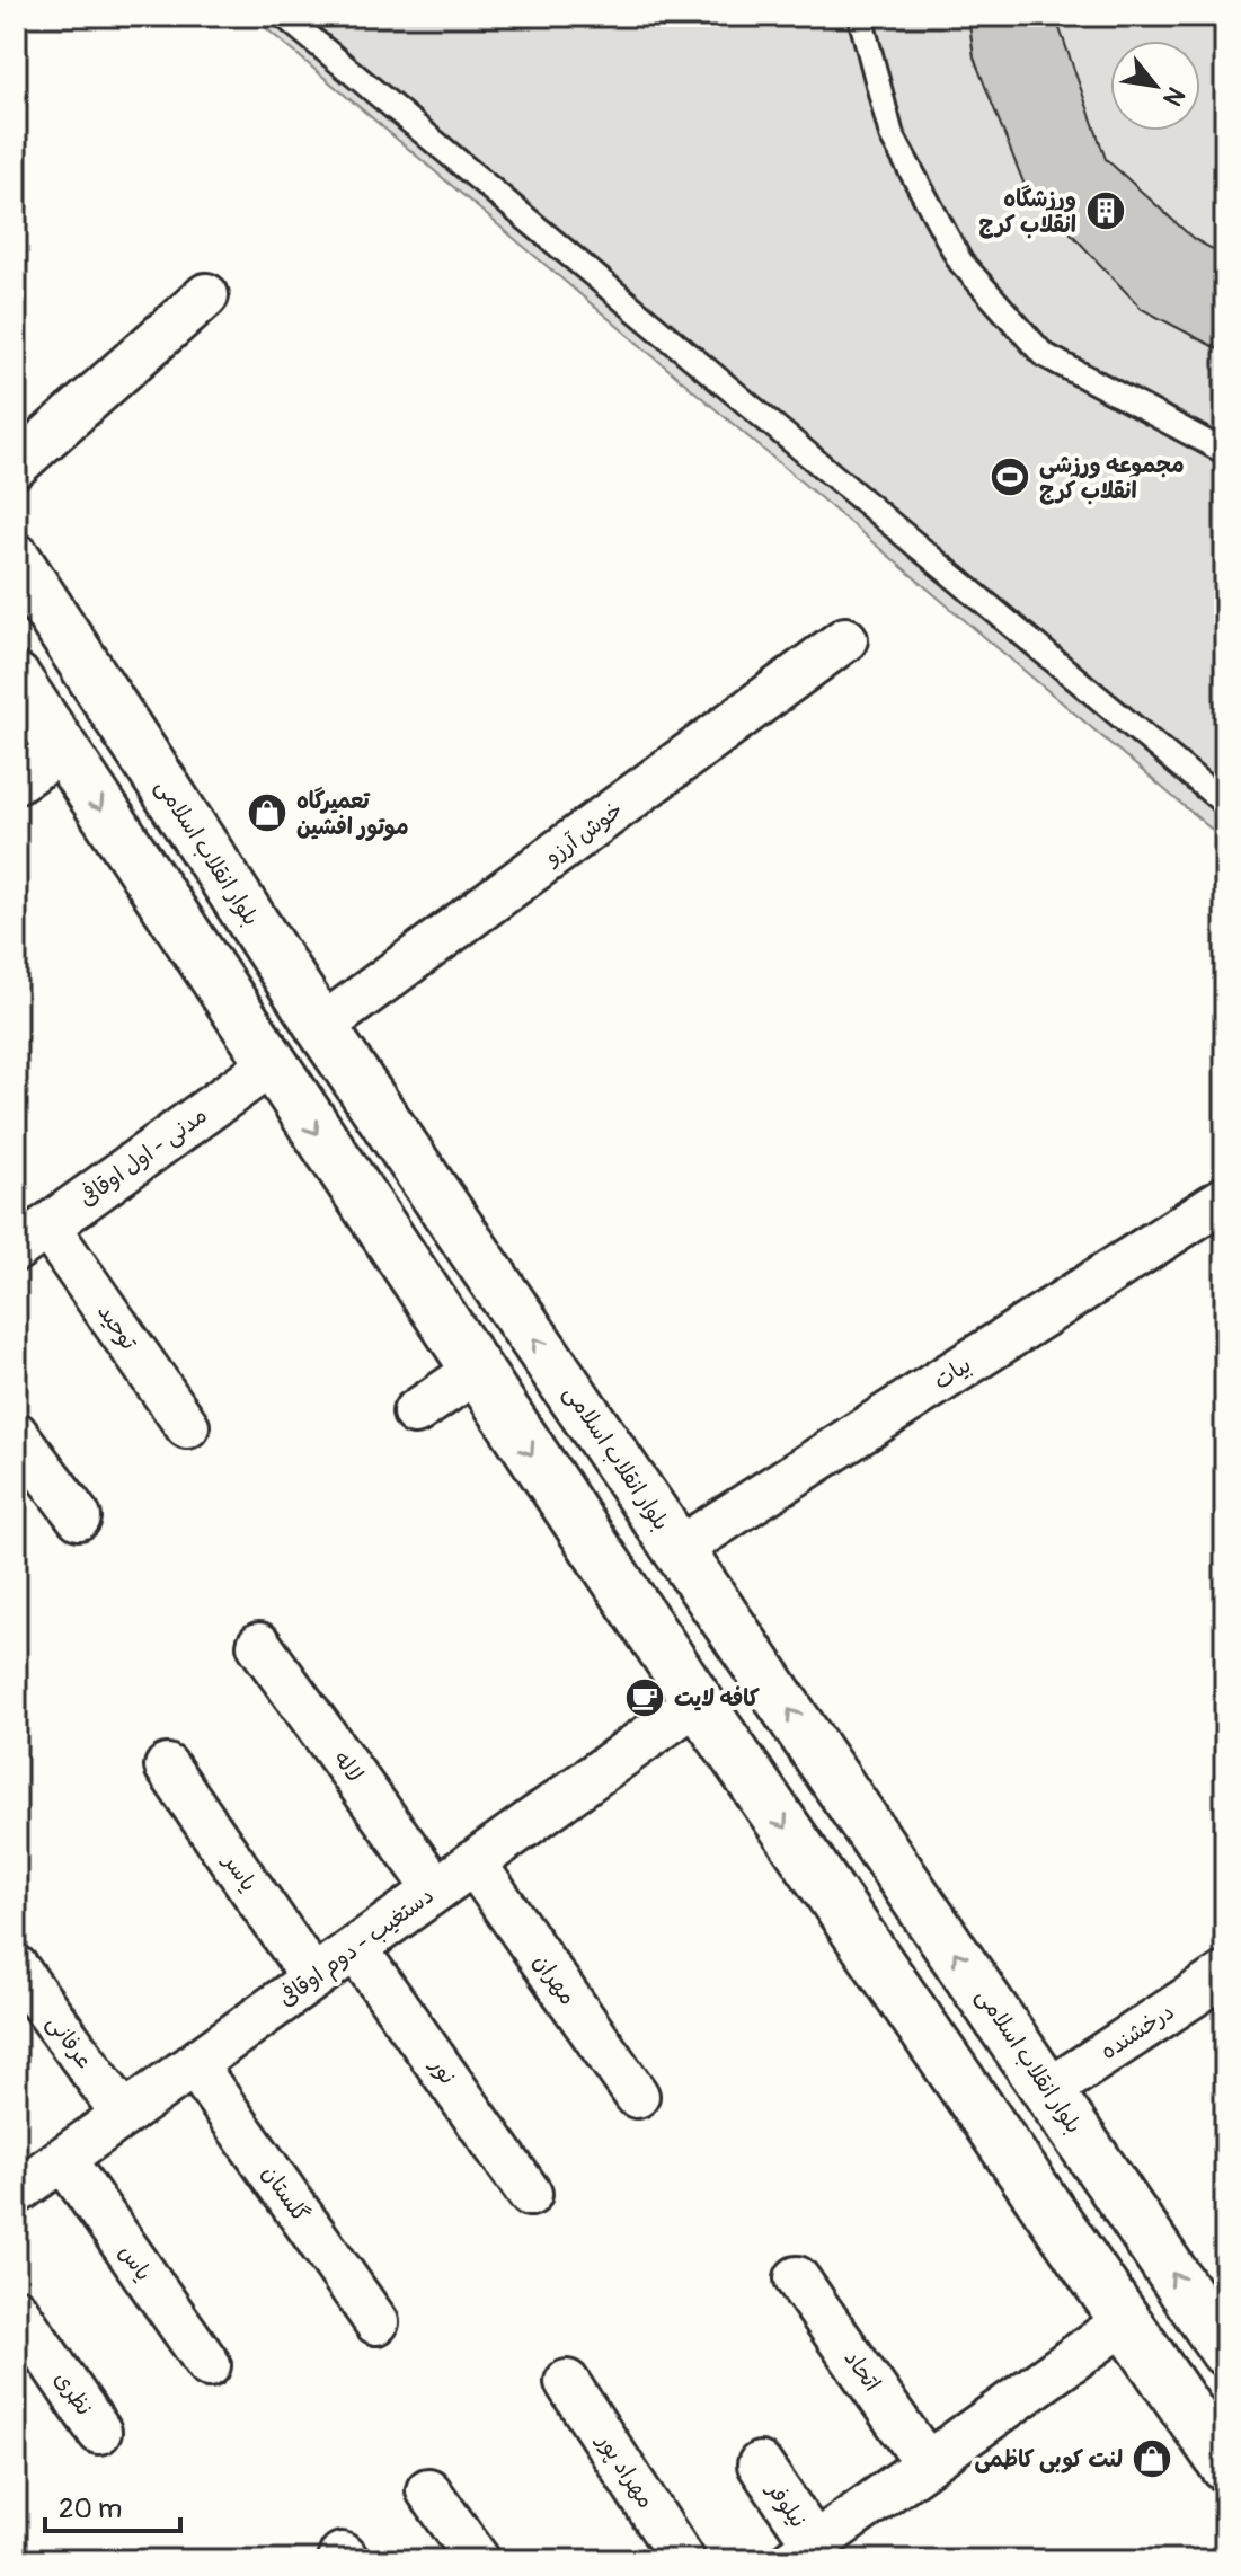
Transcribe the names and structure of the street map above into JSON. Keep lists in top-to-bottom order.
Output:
{
  "streets": {
    "main road": ["بلوار انقلاب اسلامی"],
    "street": [
      "خوش آرزو",
      "مدنی - اول اوقافی",
      "توحید",
      "بیات",
      "لاله",
      "یاسر",
      "دستغیب - دوم اوقافی",
      "مهران",
      "درخشنده",
      "عرفانی",
      "نور",
      "گلستان",
      "یاس",
      "اتحاد",
      "نظری",
      "مهراد پور",
      "نیلوفر"
    ]
  },
  "crossings": [
    ["خوش آرزو", "بلوار انقلاب اسلامی"],
    ["بلوار انقلاب اسلامی", "بیات"],
    ["بلوار انقلاب اسلامی", "درخشنده"],
    ["مدنی - اول اوقافی", "توحید"],
    ["لاله", "دستغیب - دوم اوقافی"],
    ["یاسر", "دستغیب - دوم اوقافی"],
    ["دستغیب - دوم اوقافی", "مهران"],
    ["دستغیب - دوم اوقافی", "عرفانی"],
    ["دستغیب - دوم اوقافی", "نور"],
    ["دستغیب - دوم اوقافی", "گلستان"],
    ["دستغیب - دوم اوقافی", "یاس"]
  ],
  "places": {
    "building": ["ورزشگاه انقلاب کرج"],
    "sports": ["مجموعه ورزشی انقلاب کرج"],
    "shop": ["تعمیرگاه موتور افشین", "لنت کوبی کاظمی"],
    "cafe": ["کافه لایت"]
  },
  "scale_bar": "20 m",
  "north": "bottom right"
}
